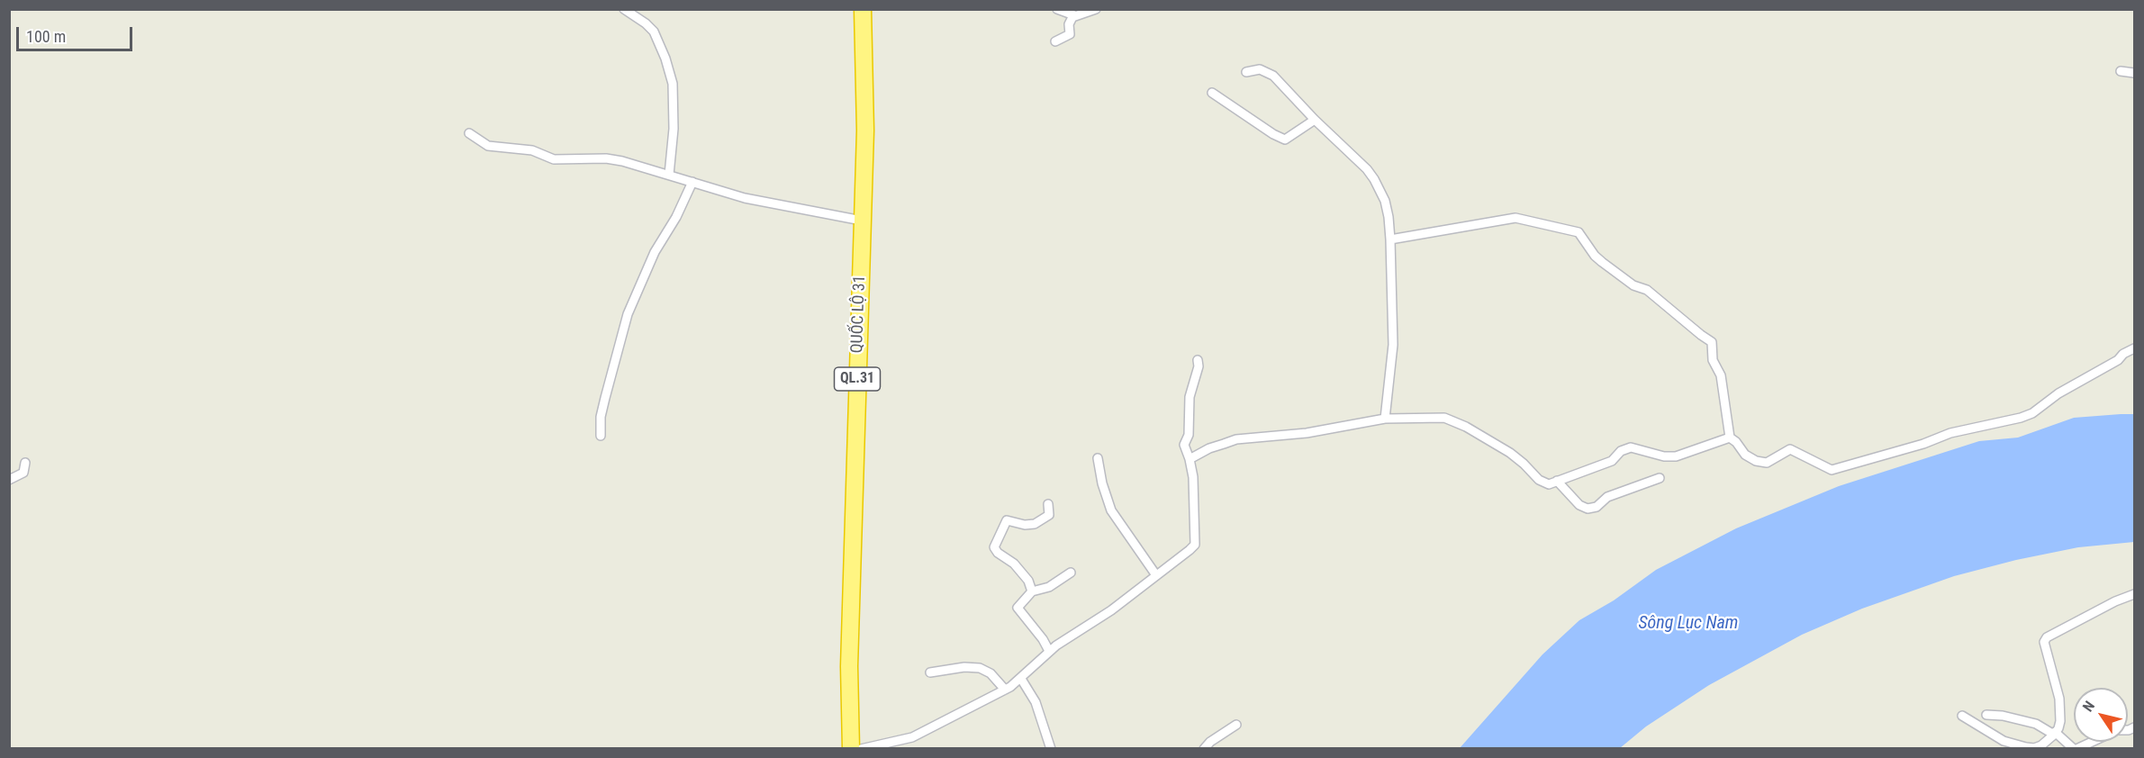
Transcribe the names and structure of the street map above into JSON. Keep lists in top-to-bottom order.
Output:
{
  "streets": {
    "highway": ["QUỐC LỘ 31", "QL.31"]
  },
  "water": ["Sông Lục Nam"],
  "scale_bar": "100 m",
  "north": "top left"
}
